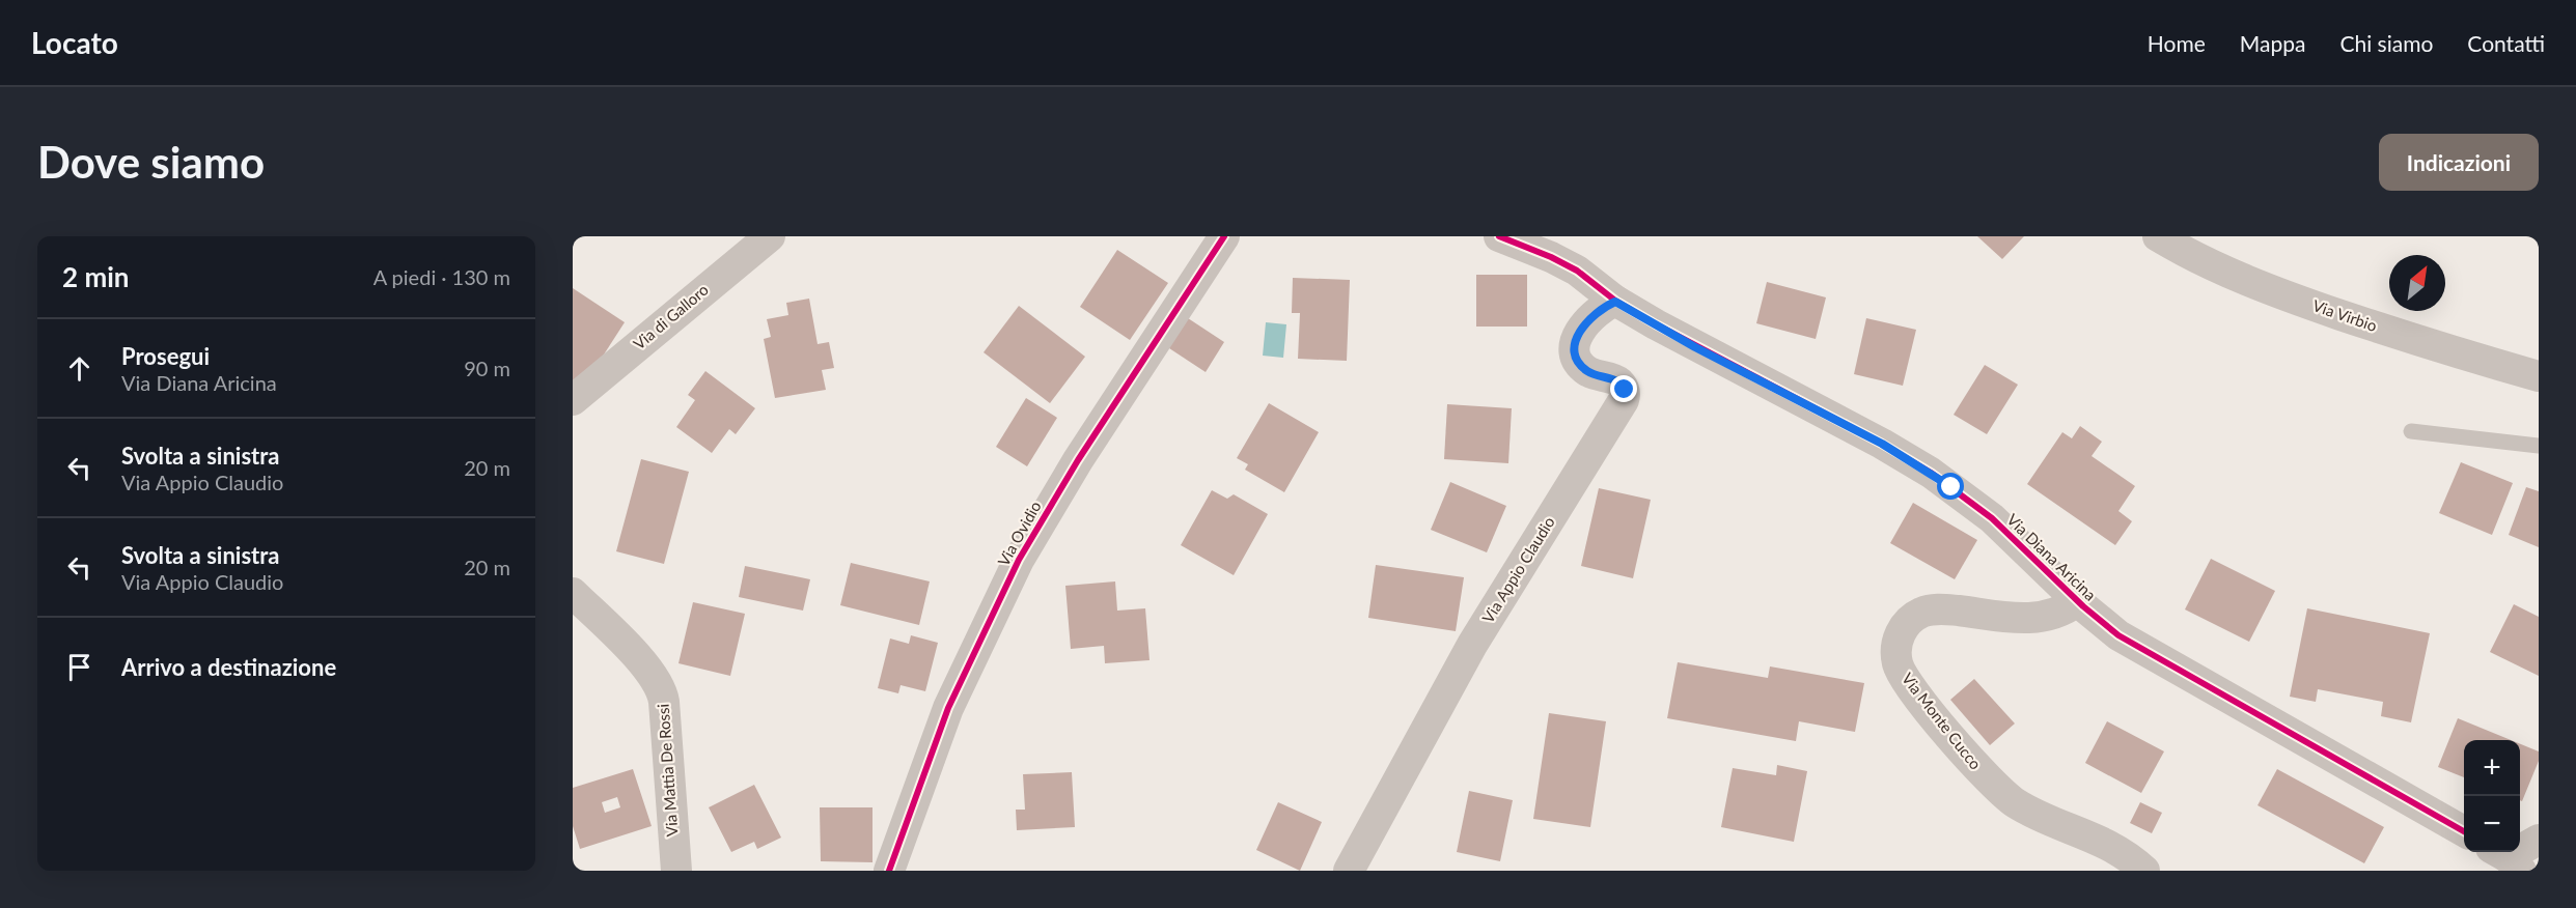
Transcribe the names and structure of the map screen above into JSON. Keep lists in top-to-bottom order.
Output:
{
  "streets": {
    "street": [
      "Via Virbio",
      "Via di Galloro",
      "Via Ovidio",
      "Via Diana Aricina",
      "Via Appio Claudio",
      "Via Monte Cucco",
      "Via Mattia De Rossi"
    ]
  },
  "crossings": [
    ["Via Diana Aricina", "Via Appio Claudio"],
    ["Via Diana Aricina", "Via Monte Cucco"]
  ],
  "north": "top right",
  "page": {
    "header": "Locato",
    "nav": [
      "Home",
      "Mappa",
      "Chi siamo",
      "Contatti"
    ],
    "buttons": "Indicazioni",
    "title": "Dove siamo",
    "heading": ["2 min", "A piedi · 130 m"],
    "list": [
      ["Prosegui", "Via Diana Aricina", "90 m"],
      ["Svolta a sinistra", "Via Appio Claudio", "20 m"],
      ["Svolta a sinistra", "Via Appio Claudio", "20 m"],
      "Arrivo a destinazione"
    ],
    "map_buttons": ["+", "−"]
  }
}
